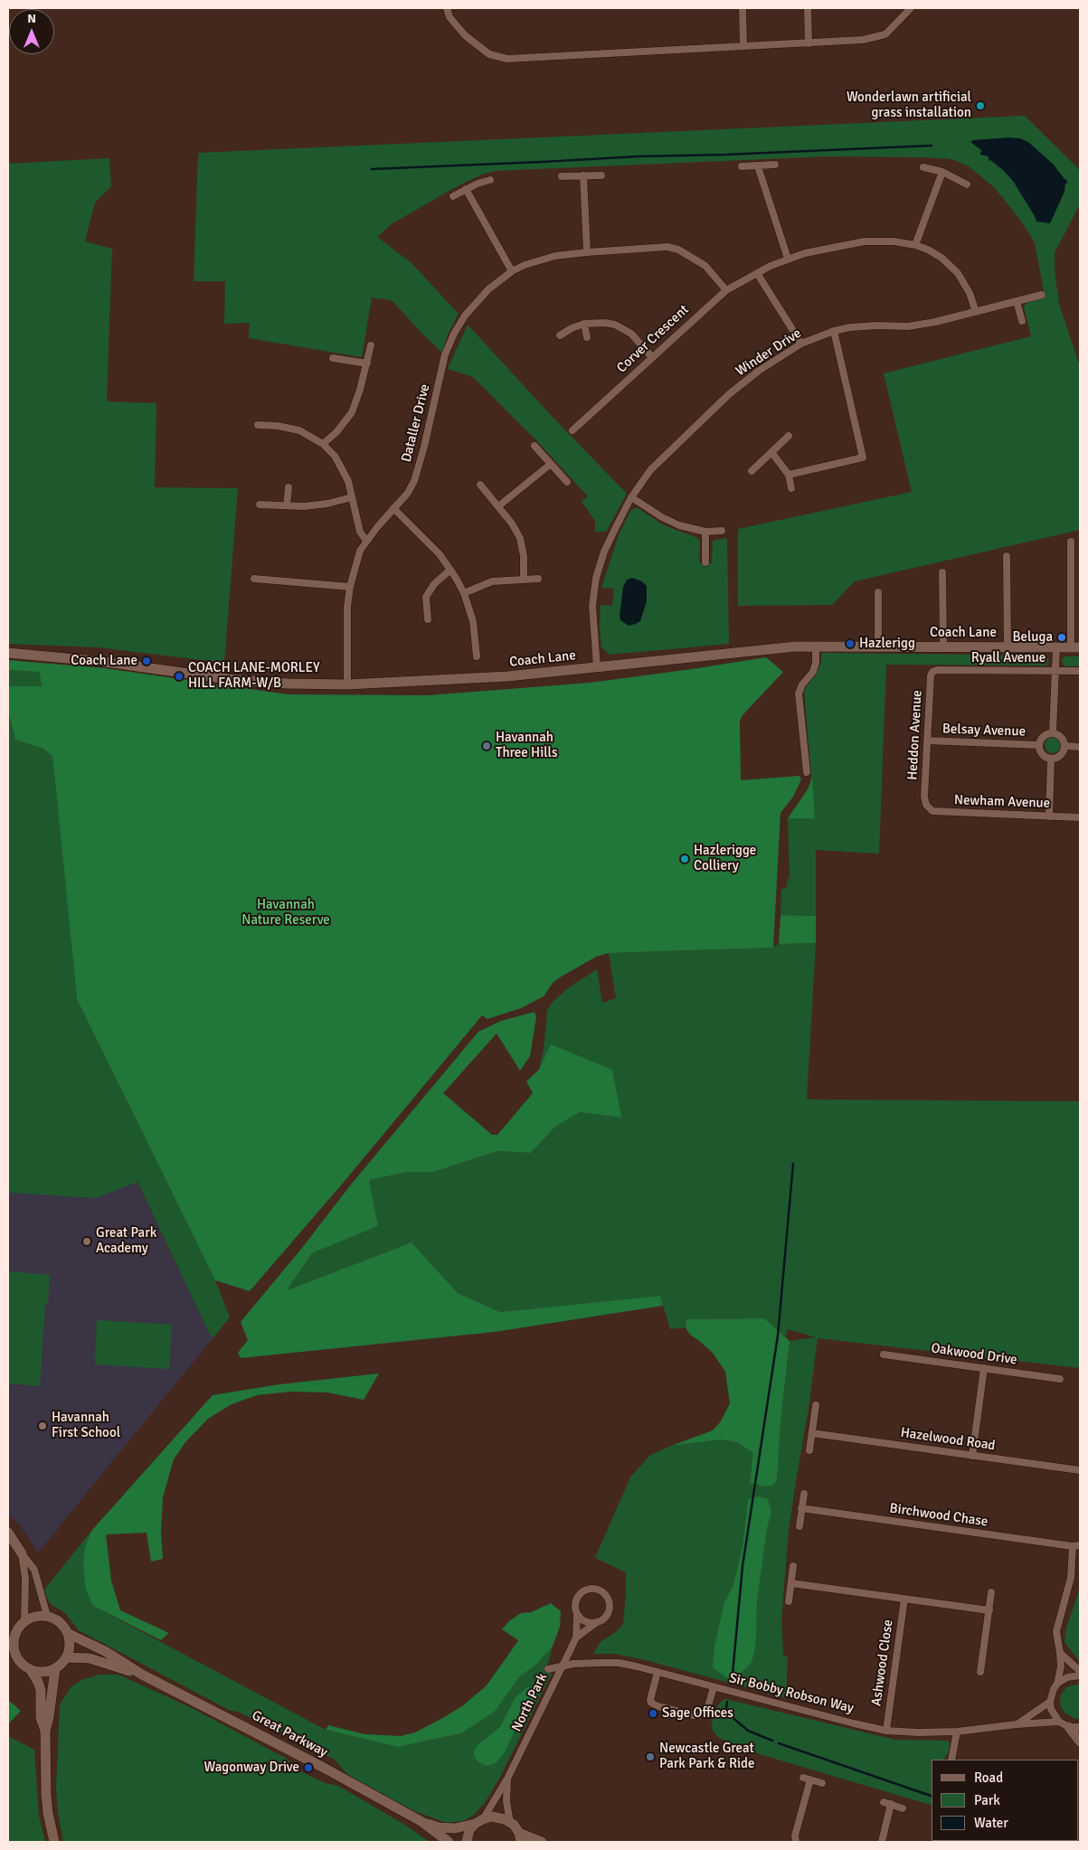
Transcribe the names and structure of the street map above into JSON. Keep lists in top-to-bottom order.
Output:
{
  "streets": {
    "street": [
      "Corver Crescent",
      "Winder Drive",
      "Dataller Drive",
      "Coach Lane",
      "Ryall Avenue",
      "Belsay Avenue",
      "Heddon Avenue",
      "Newham Avenue",
      "Oakwood Drive",
      "Hazelwood Road",
      "Birchwood Chase",
      "Ashwood Close",
      "Sir Bobby Robson Way",
      "North Park",
      "Great Parkway"
    ]
  },
  "crossings": [
    ["Corver Crescent", "Winder Drive"],
    ["Corver Crescent", "Dataller Drive"],
    ["Winder Drive", "Coach Lane"],
    ["Dataller Drive", "Coach Lane"],
    ["Ryall Avenue", "Heddon Avenue"],
    ["Belsay Avenue", "Heddon Avenue"],
    ["Heddon Avenue", "Newham Avenue"],
    ["Ashwood Close", "Sir Bobby Robson Way"],
    ["Sir Bobby Robson Way", "North Park"],
    ["North Park", "Great Parkway"]
  ],
  "parks": ["Havannah Nature Reserve"],
  "places": [
    "Wonderlawn artificial grass installation",
    "Beluga",
    "Hazlerigg",
    "Coach Lane",
    "COACH LANE-MORLEY HILL FARM-W/B",
    "Havannah Three Hills",
    "Hazlerigge Colliery",
    "Great Park Academy",
    "Havannah First School",
    "Sage Offices",
    "Newcastle Great Park Park & Ride",
    "Wagonway Drive"
  ],
  "legend": ["Road", "Park", "Water"],
  "north": "top"
}
